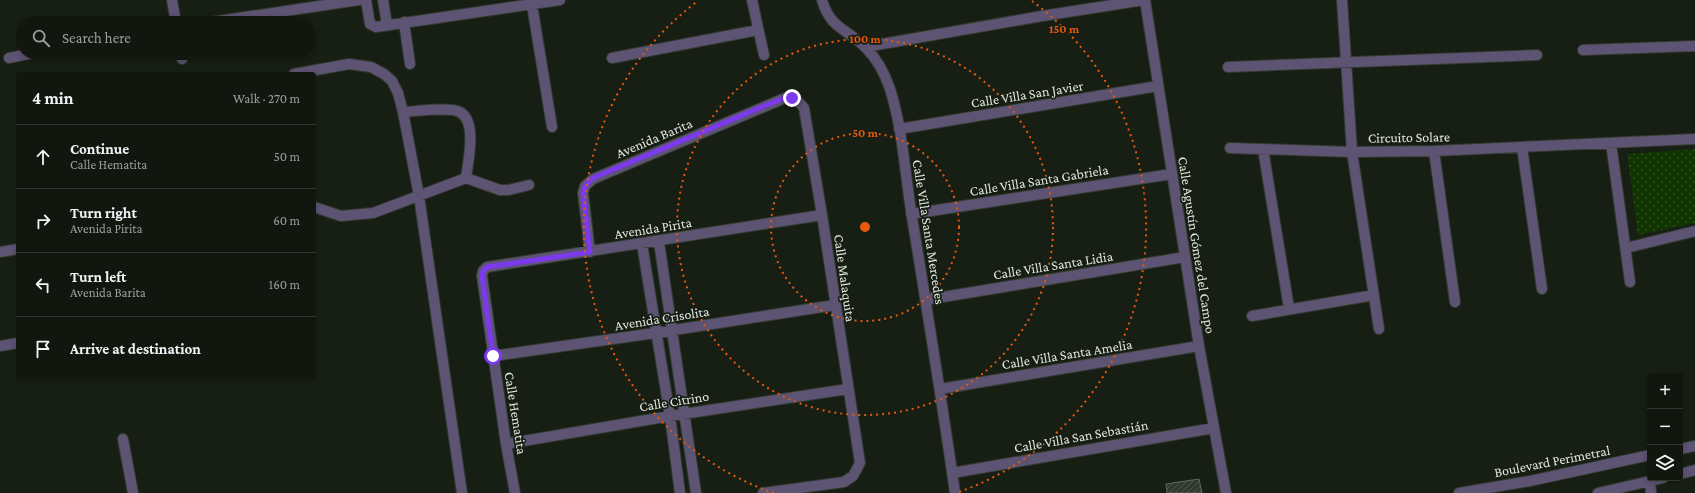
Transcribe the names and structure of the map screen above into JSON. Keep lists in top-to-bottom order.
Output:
{
  "streets": {
    "street": [
      "Calle Villa San Javier",
      "Circuito Solare",
      "Avenida Barita",
      "Calle Villa Santa Gabriela",
      "Avenida Pirita",
      "Calle Villa Santa Mercedes",
      "Calle Agustín Gómez del Campo",
      "Calle Villa Santa Lidia",
      "Calle Malaquita",
      "Avenida Crisolita",
      "Calle Villa Santa Amelia",
      "Calle Citrino",
      "Calle Hematita",
      "Calle Villa San Sebastián",
      "Boulevard Perimetral"
    ]
  },
  "crossings": [
    ["Calle Villa San Javier", "Calle Villa Santa Mercedes"],
    ["Calle Villa San Javier", "Calle Agustín Gómez del Campo"],
    ["Avenida Barita", "Avenida Pirita"],
    ["Avenida Barita", "Calle Malaquita"],
    ["Calle Villa Santa Gabriela", "Calle Villa Santa Mercedes"],
    ["Calle Villa Santa Gabriela", "Calle Agustín Gómez del Campo"],
    ["Avenida Pirita", "Calle Malaquita"],
    ["Avenida Pirita", "Calle Hematita"],
    ["Calle Villa Santa Mercedes", "Calle Villa Santa Lidia"],
    ["Calle Villa Santa Mercedes", "Calle Villa Santa Amelia"],
    ["Calle Villa Santa Mercedes", "Calle Villa San Sebastián"],
    ["Calle Agustín Gómez del Campo", "Calle Villa Santa Lidia"],
    ["Calle Agustín Gómez del Campo", "Calle Villa Santa Amelia"],
    ["Calle Agustín Gómez del Campo", "Calle Villa San Sebastián"],
    ["Calle Malaquita", "Avenida Crisolita"],
    ["Calle Malaquita", "Calle Citrino"],
    ["Avenida Crisolita", "Calle Hematita"],
    ["Calle Citrino", "Calle Hematita"]
  ],
  "page": {
    "search": "Search here",
    "heading": ["4 min", "Walk · 270 m"],
    "list": [
      ["Continue", "Calle Hematita", "50 m"],
      ["Turn right", "Avenida Pirita", "60 m"],
      ["Turn left", "Avenida Barita", "160 m"],
      "Arrive at destination"
    ],
    "map_buttons": ["+", "−"]
  },
  "rings": ["150 m", "100 m", "50 m"]
}
